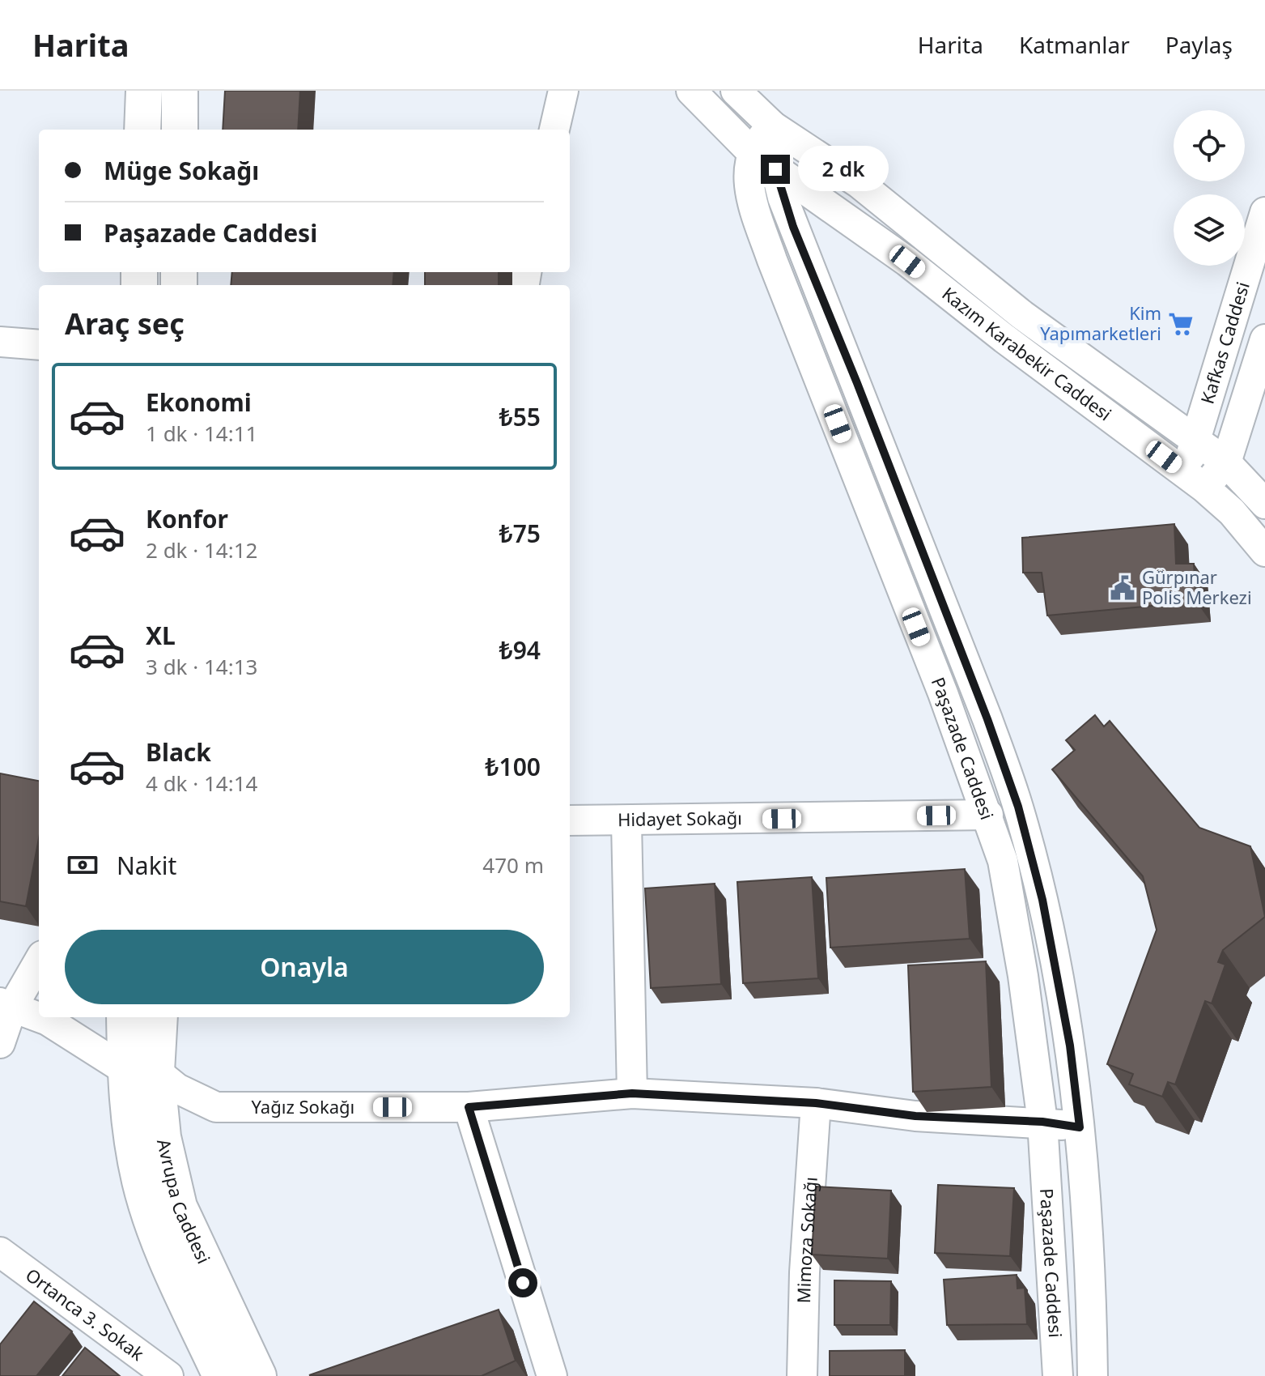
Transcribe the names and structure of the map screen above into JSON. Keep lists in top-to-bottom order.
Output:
{
  "streets": {
    "main road": ["Avrupa Caddesi"],
    "street": [
      "Kafkas Caddesi",
      "Kazım Karabekir Caddesi",
      "Paşazade Caddesi",
      "Hidayet Sokağı",
      "Yağız Sokağı",
      "Mimoza Sokağı",
      "Ortanca 3. Sokak"
    ]
  },
  "crossings": [
    ["Kafkas Caddesi", "Kazım Karabekir Caddesi"],
    ["Kazım Karabekir Caddesi", "Paşazade Caddesi"],
    ["Paşazade Caddesi", "Hidayet Sokağı"],
    ["Paşazade Caddesi", "Yağız Sokağı"],
    ["Yağız Sokağı", "Avrupa Caddesi"],
    ["Yağız Sokağı", "Mimoza Sokağı"]
  ],
  "places": {
    "supermarket": ["Kim Yapımarketleri"],
    "public building": ["Gürpınar Polis Merkezi"]
  },
  "page": {
    "header": "Harita",
    "nav": ["Harita", "Katmanlar", "Paylaş"],
    "banner": ["Müge Sokağı", "Paşazade Caddesi"],
    "bubble": "2 dk",
    "heading": "Araç seç",
    "list": [
      {
        "name": "Ekonomi",
        "note": "1 dk · 14:11",
        "value": "₺55"
      },
      {
        "name": "Konfor",
        "note": "2 dk · 14:12",
        "value": "₺75"
      },
      {
        "name": "XL",
        "note": "3 dk · 14:13",
        "value": "₺94"
      },
      {
        "name": "Black",
        "note": "4 dk · 14:14",
        "value": "₺100"
      }
    ],
    "pay": ["Nakit", "470 m"],
    "buttons": "Onayla"
  }
}
